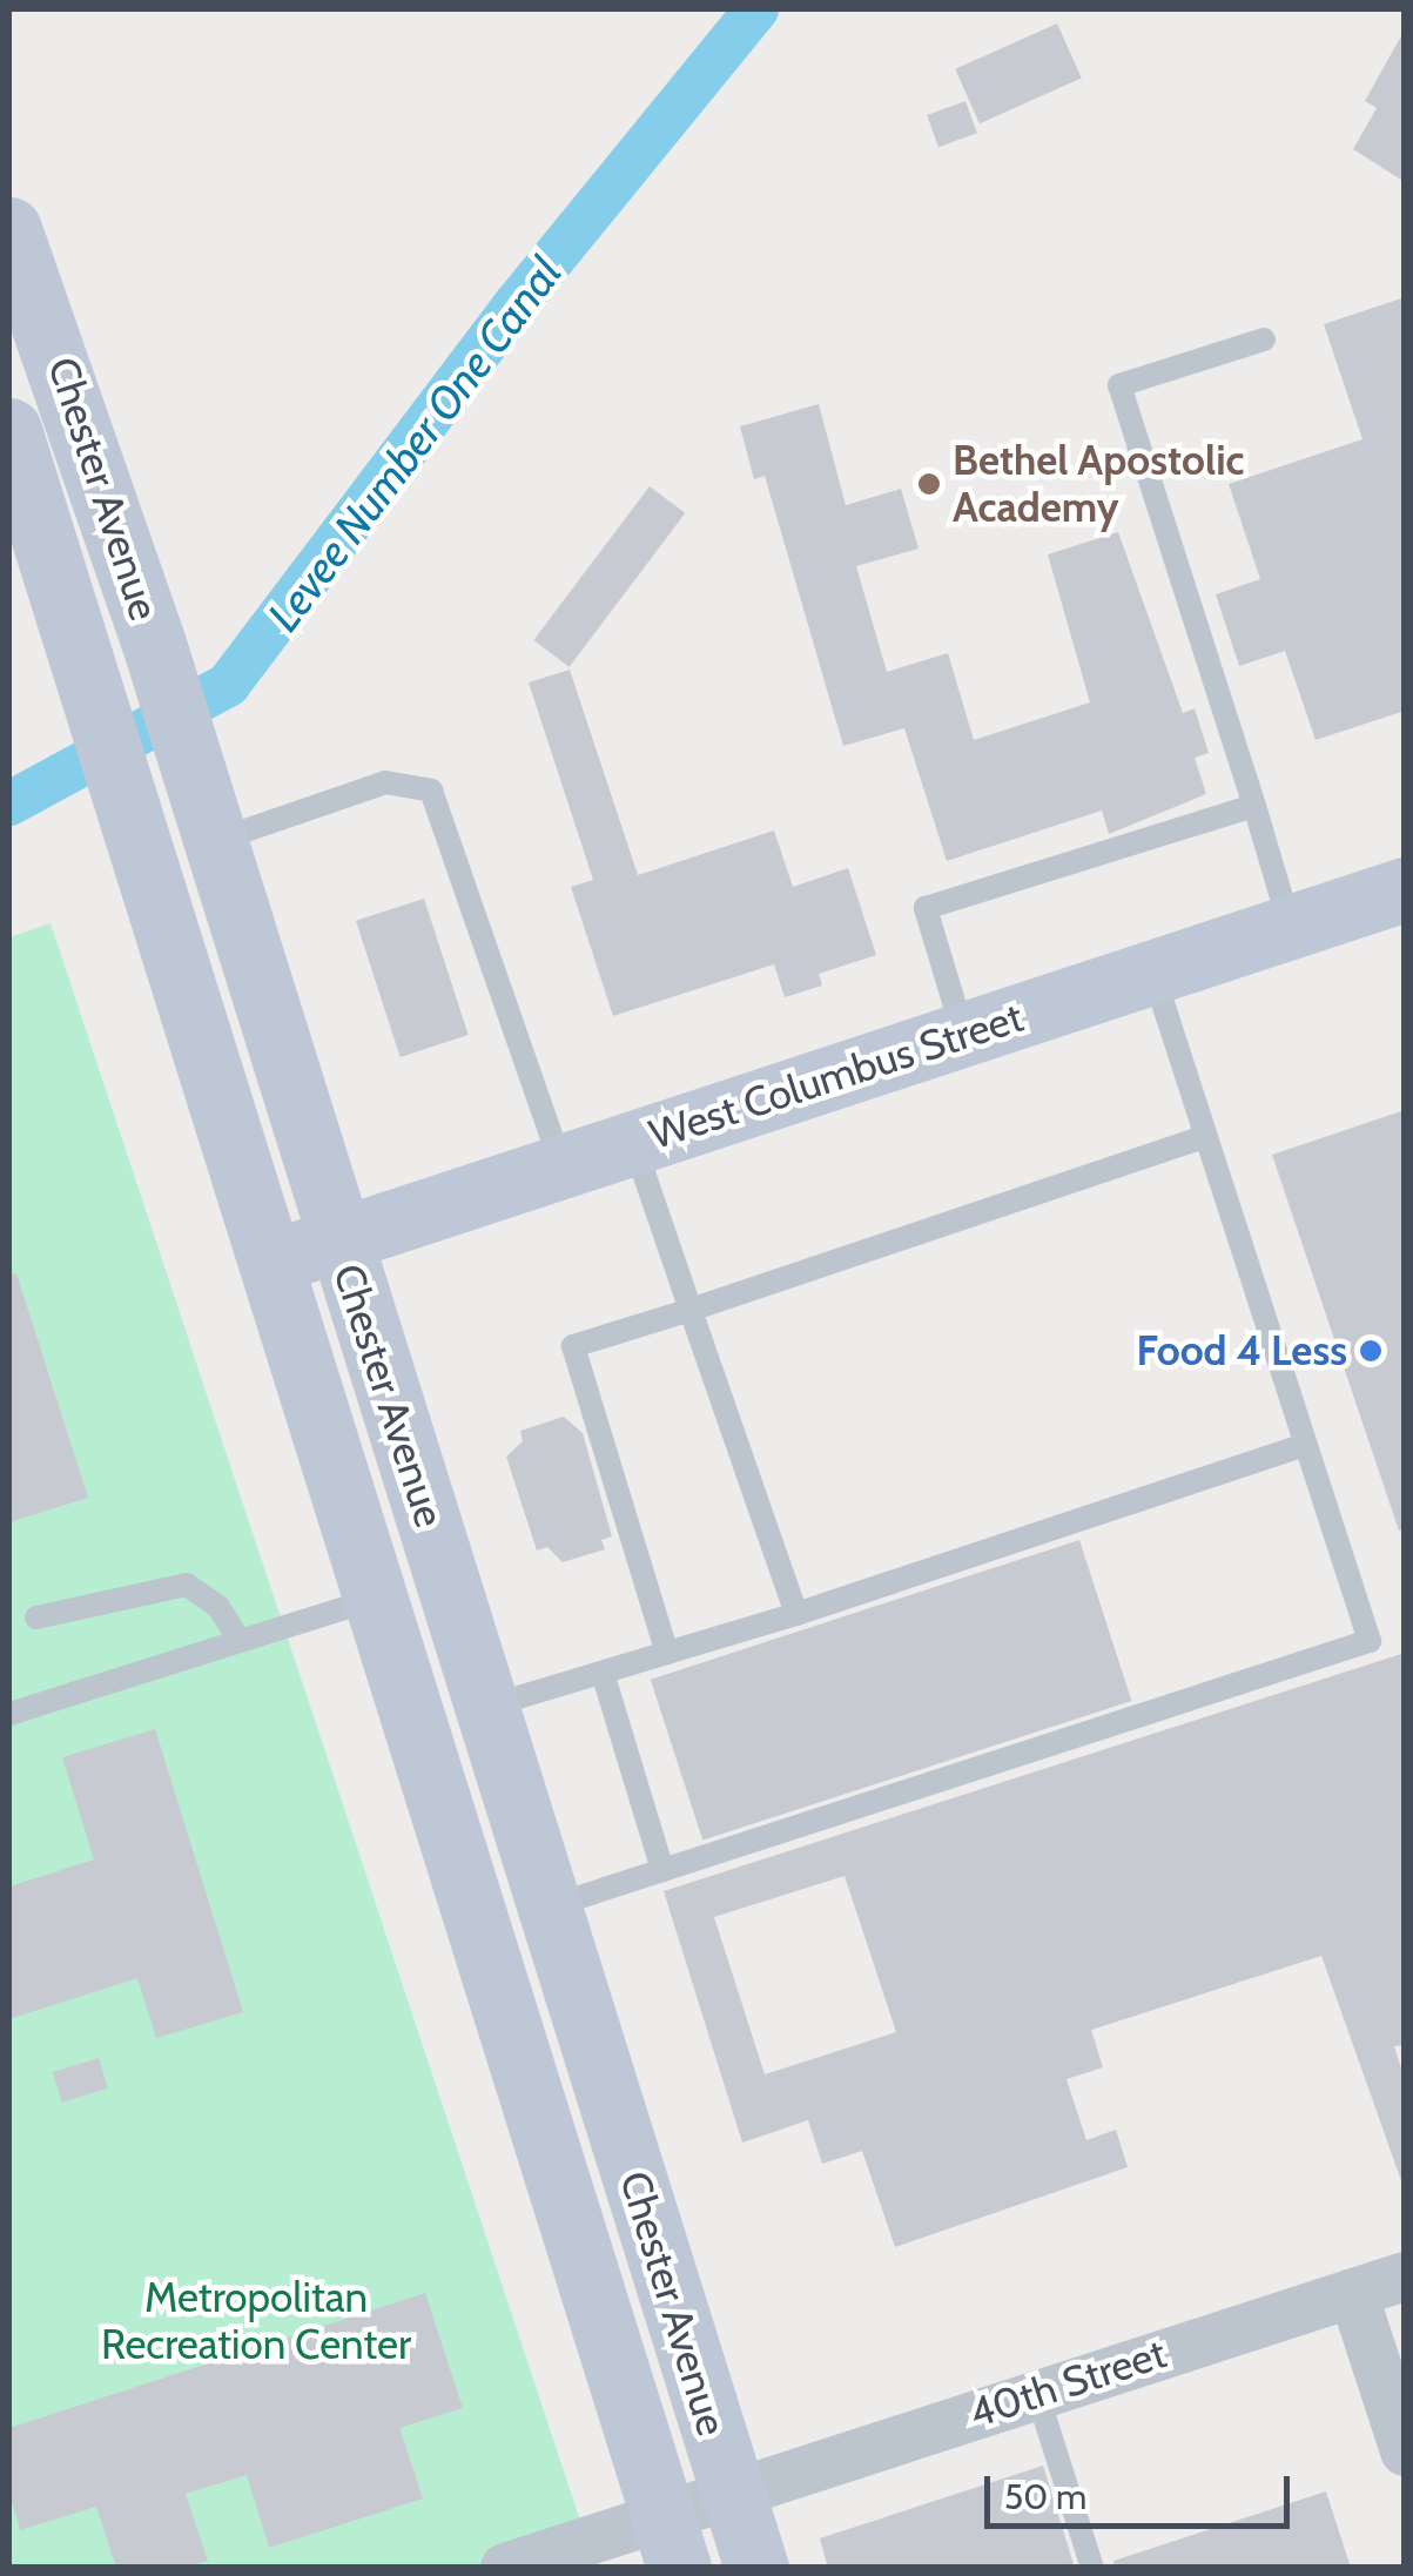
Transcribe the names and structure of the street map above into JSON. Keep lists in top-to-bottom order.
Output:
{
  "streets": {
    "main road": ["Chester Avenue", "West Columbus Street"],
    "street": ["40th Street"]
  },
  "crossings": [
    ["Chester Avenue", "West Columbus Street"],
    ["Chester Avenue", "40th Street"]
  ],
  "water": ["Levee Number One Canal"],
  "parks": ["Metropolitan Recreation Center"],
  "places": ["Bethel Apostolic Academy", "Food 4 Less"],
  "scale_bar": "50 m"
}
